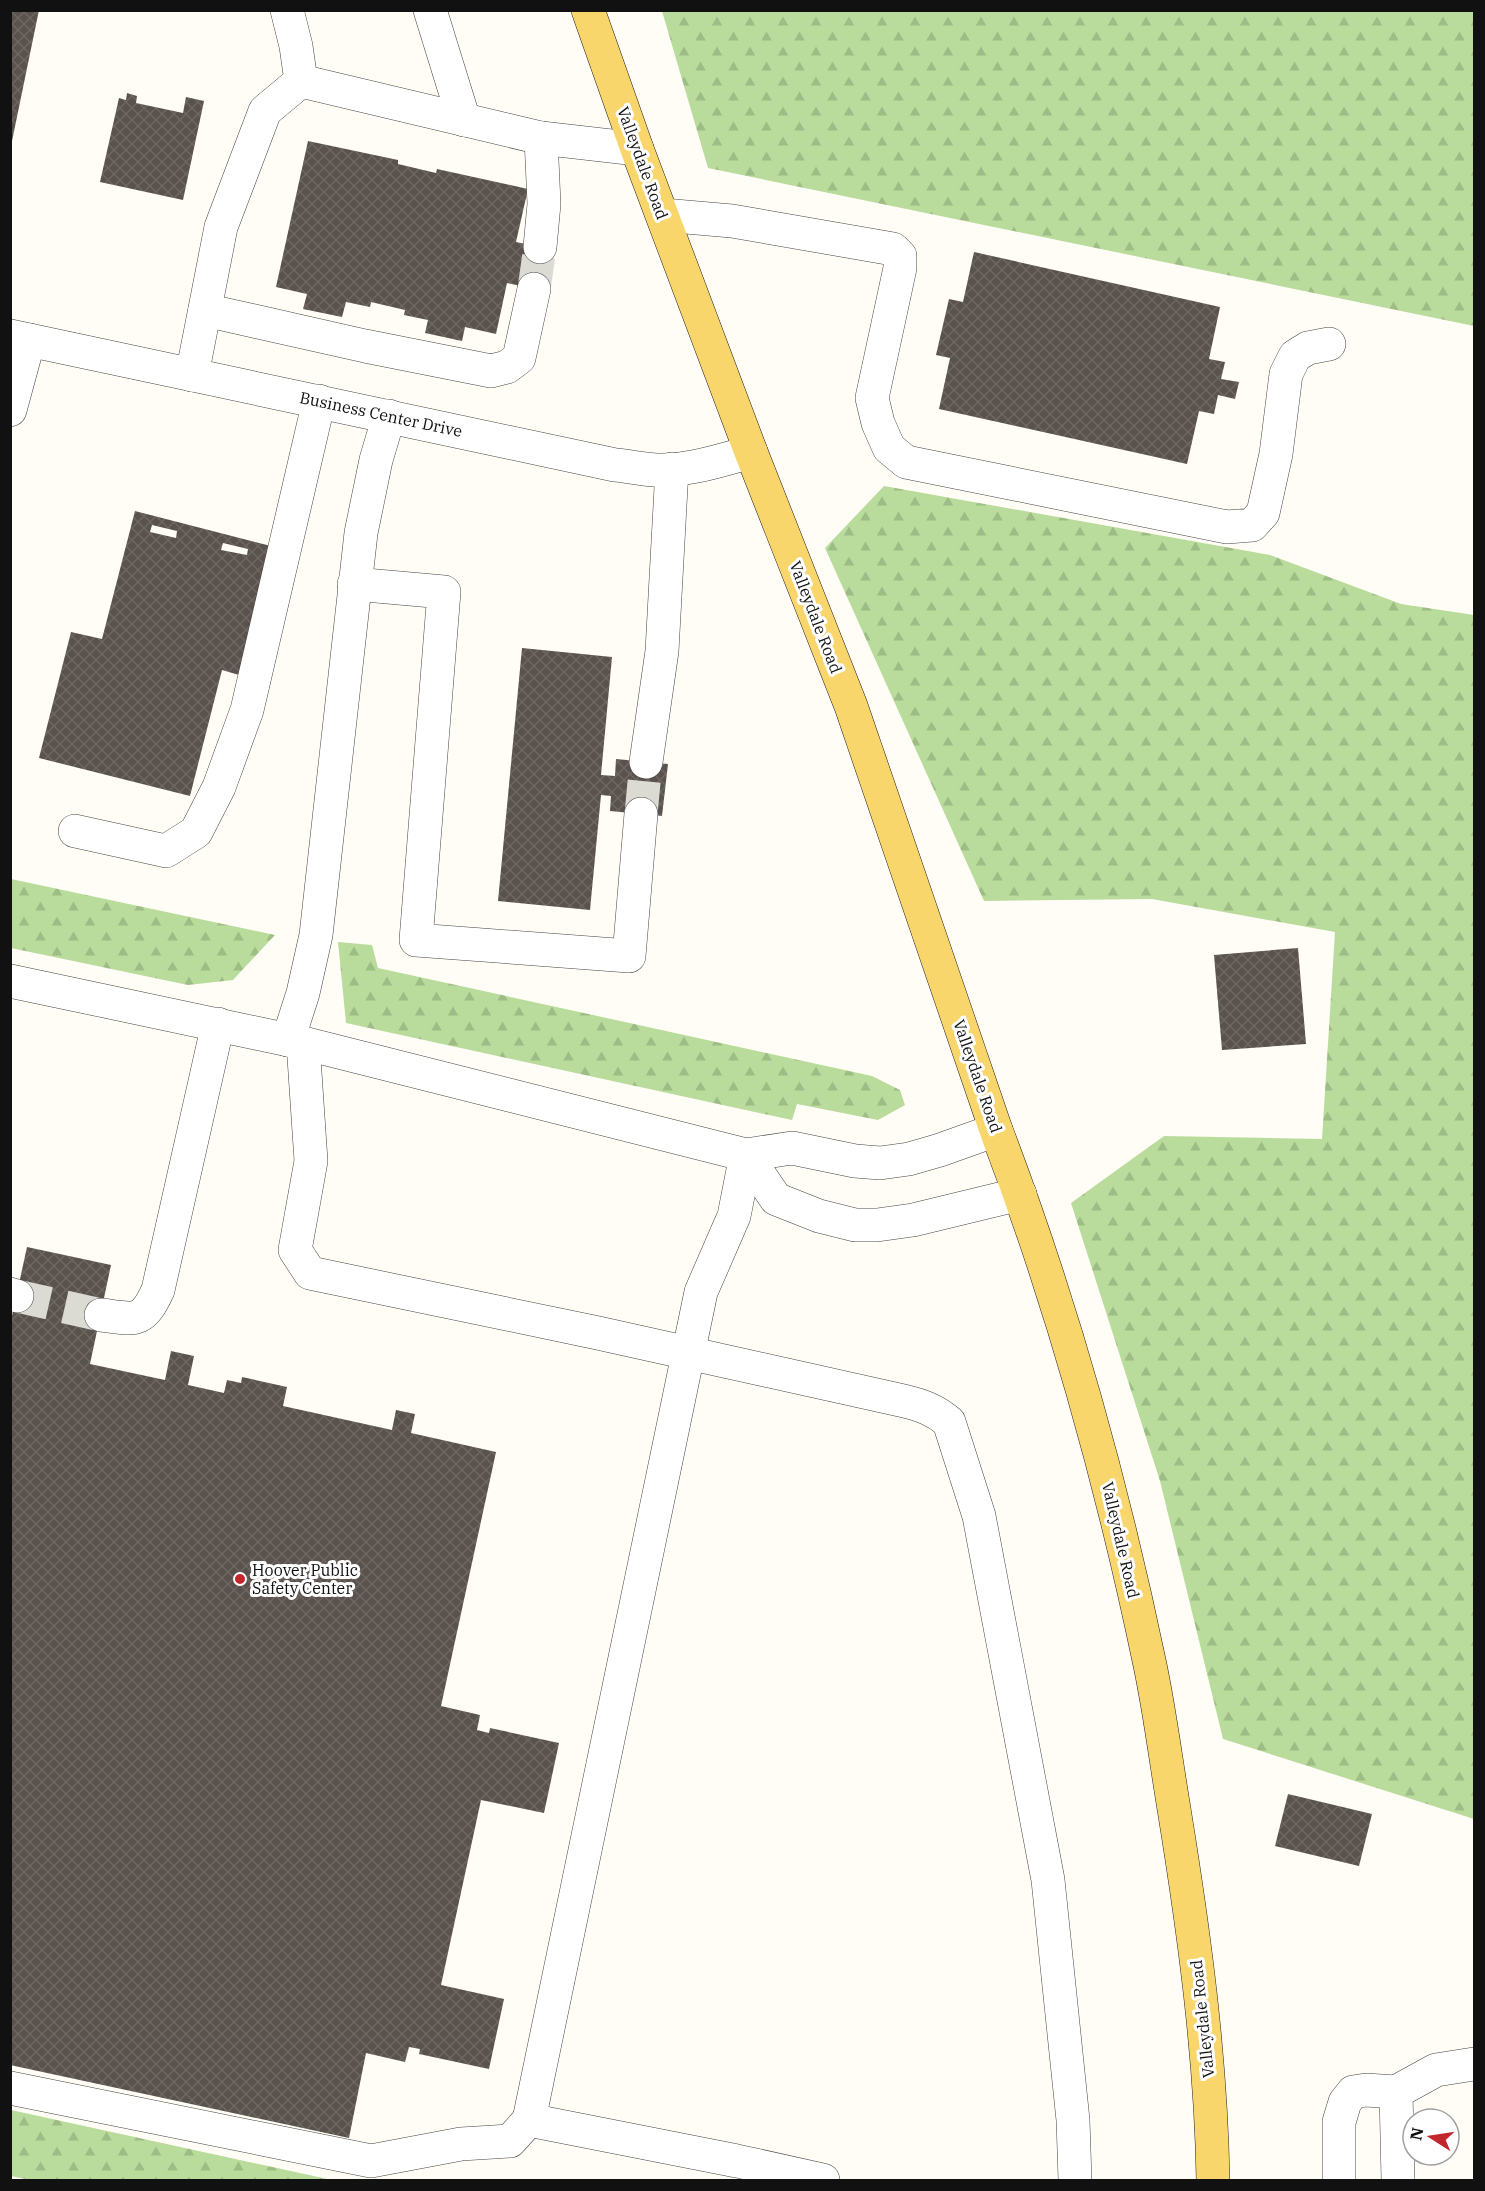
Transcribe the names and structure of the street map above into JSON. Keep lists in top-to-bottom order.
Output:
{
  "streets": {
    "main road": ["Valleydale Road"],
    "lane": ["Business Center Drive"]
  },
  "crossings": [
    ["Valleydale Road", "Business Center Drive"]
  ],
  "places": ["Hoover Public Safety Center"],
  "north": "left"
}
